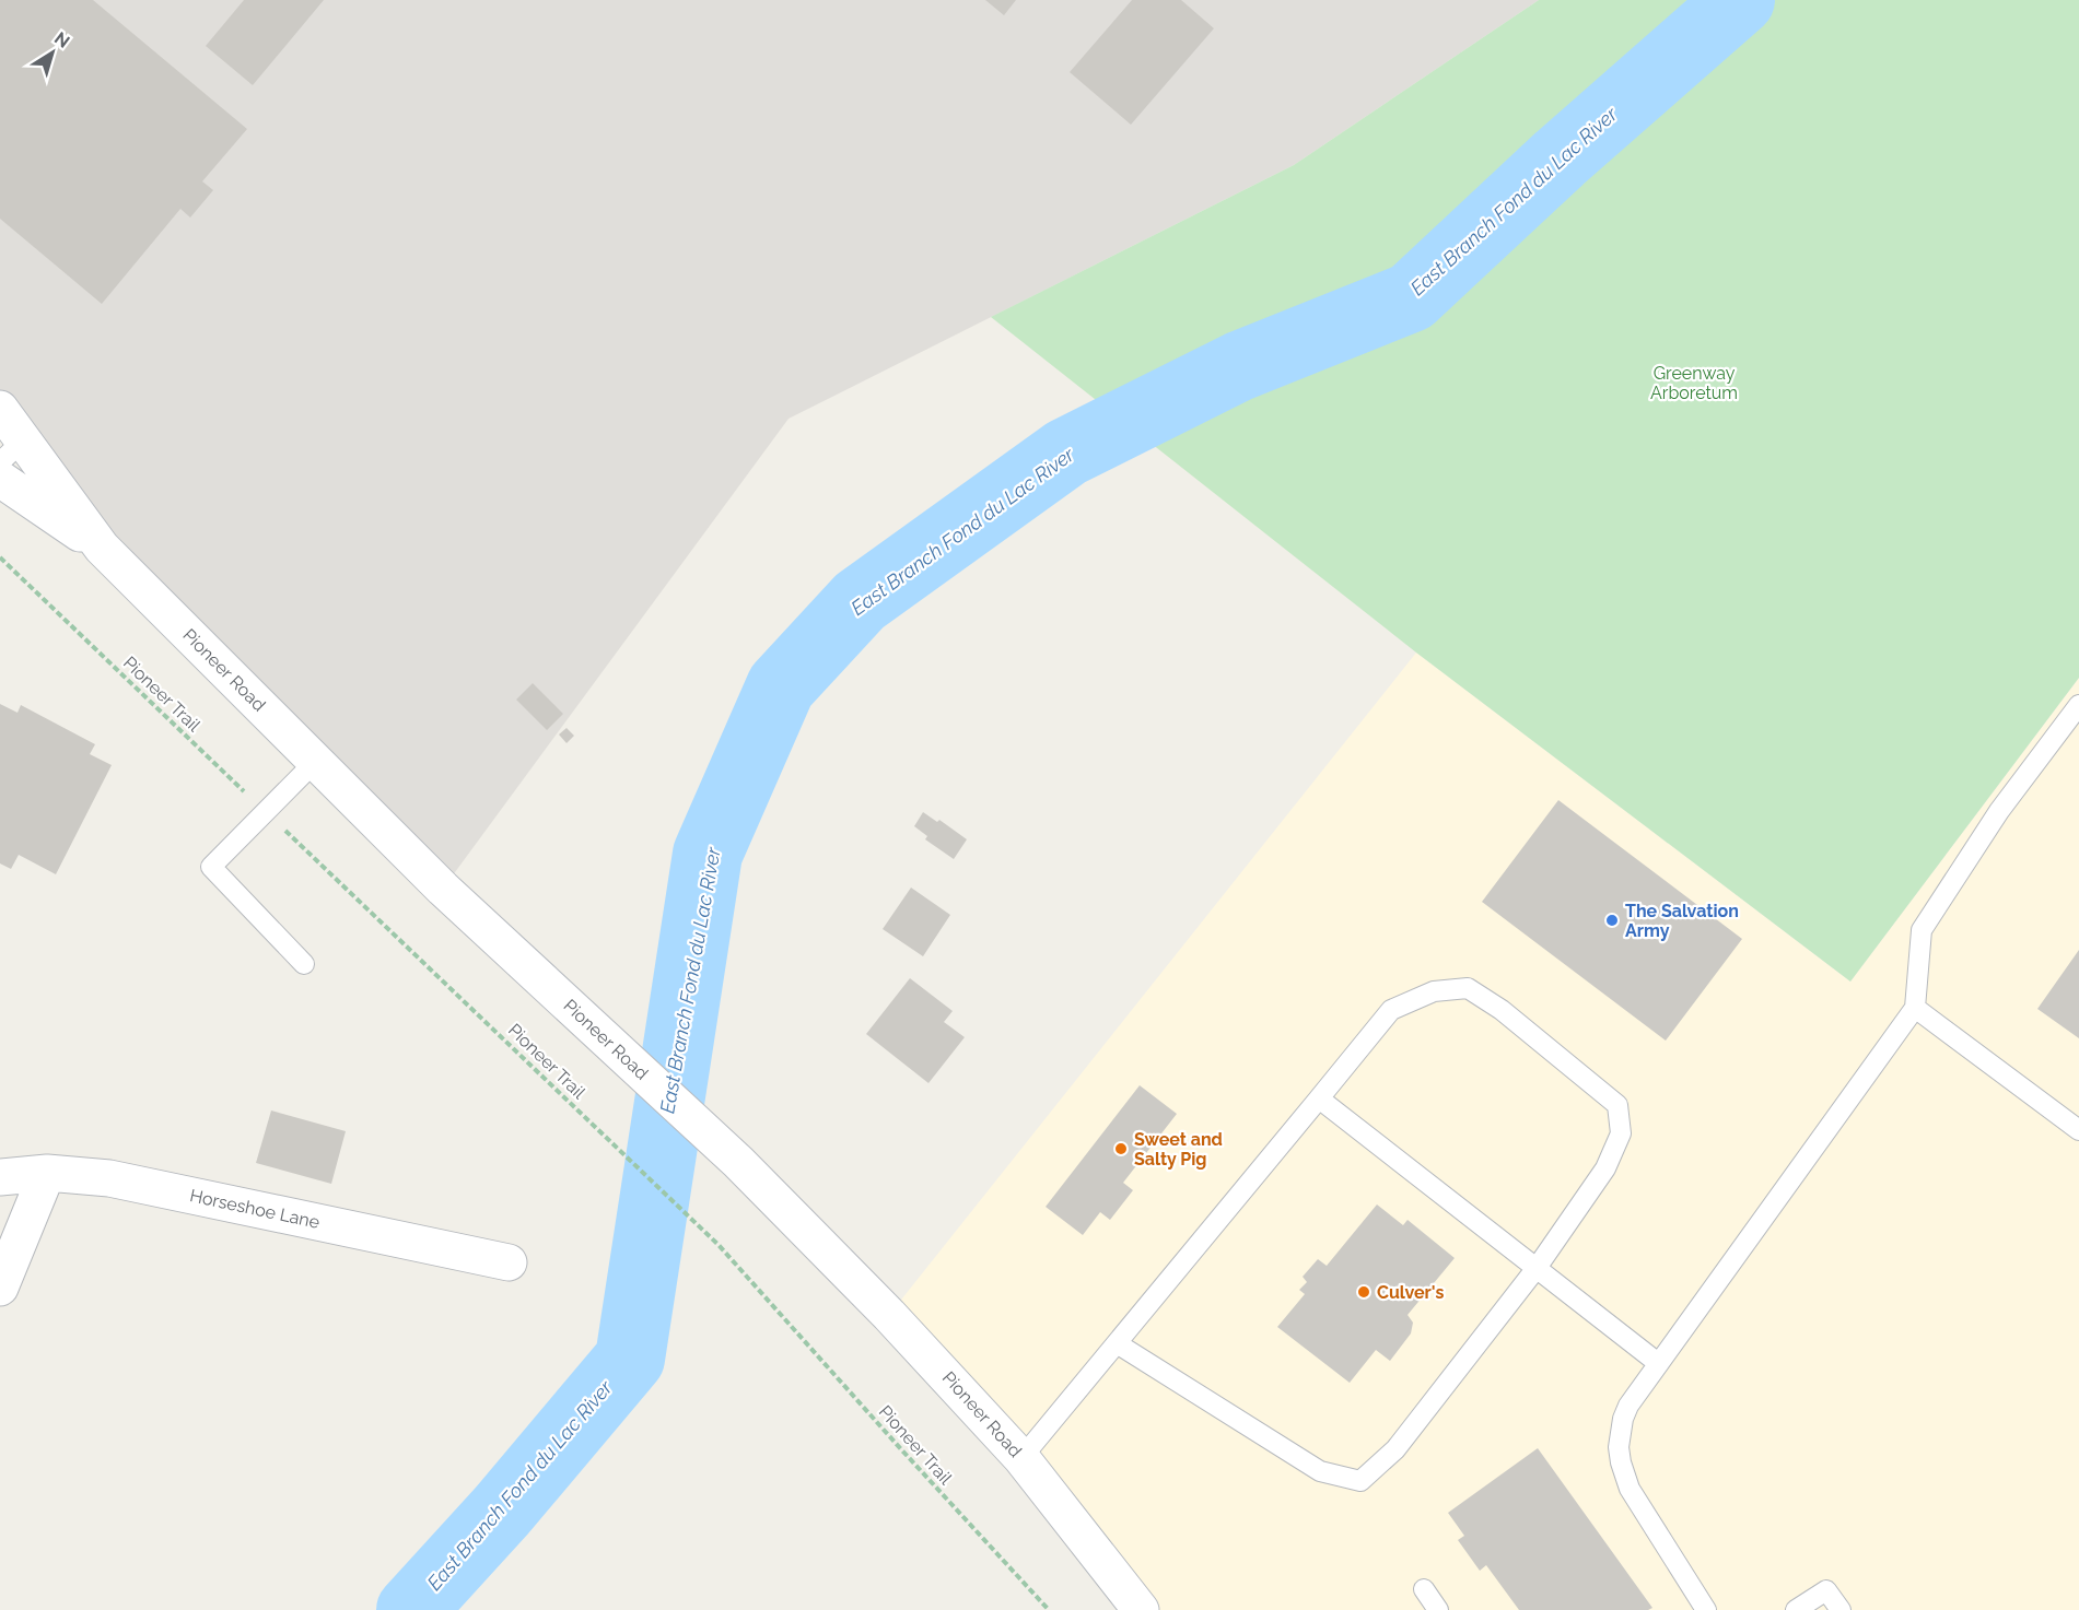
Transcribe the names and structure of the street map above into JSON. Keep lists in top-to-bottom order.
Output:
{
  "streets": {
    "main road": ["Pioneer Road", "Horseshoe Lane"],
    "path": ["Pioneer Trail"]
  },
  "water": ["East Branch Fond du Lac River"],
  "parks": ["Greenway Arboretum"],
  "places": ["The Salvation Army", "Sweet and Salty Pig", "Culver's"],
  "north": "top right"
}
